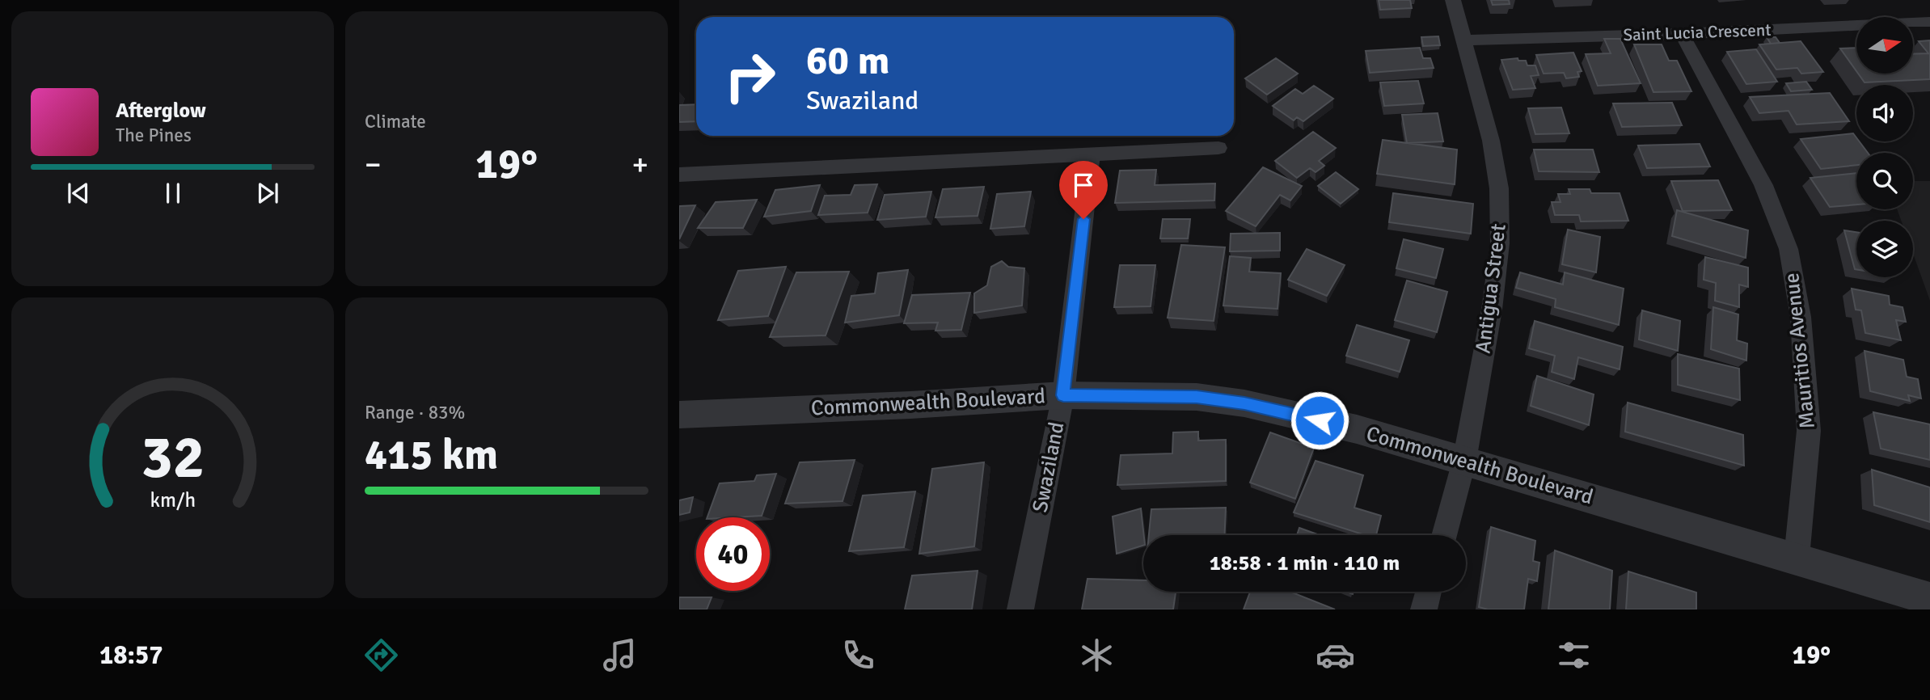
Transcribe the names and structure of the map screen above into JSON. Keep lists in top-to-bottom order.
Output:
{
  "streets": {
    "street": [
      "Saint Lucia Crescent",
      "Antigua Street",
      "Mauritios Avenue",
      "Commonwealth Boulevard",
      "Swaziland"
    ]
  },
  "crossings": [
    ["Saint Lucia Crescent", "Antigua Street"],
    ["Saint Lucia Crescent", "Mauritios Avenue"],
    ["Antigua Street", "Commonwealth Boulevard"],
    ["Mauritios Avenue", "Commonwealth Boulevard"],
    ["Commonwealth Boulevard", "Swaziland"]
  ],
  "north": "right",
  "page": {
    "tile": [
      "Climate",
      ["Range · 83%", "415 km"]
    ],
    "turn": ["60 m", "Swaziland"],
    "song": ["Afterglow", "The Pines"],
    "heat": ["−", "19°", "+"],
    "limit": "40",
    "trip": "18:58 · 1 min · 110 m",
    "tabs": ["18:57", "19°"],
    "gauge": ["32", "km/h"]
  }
}
